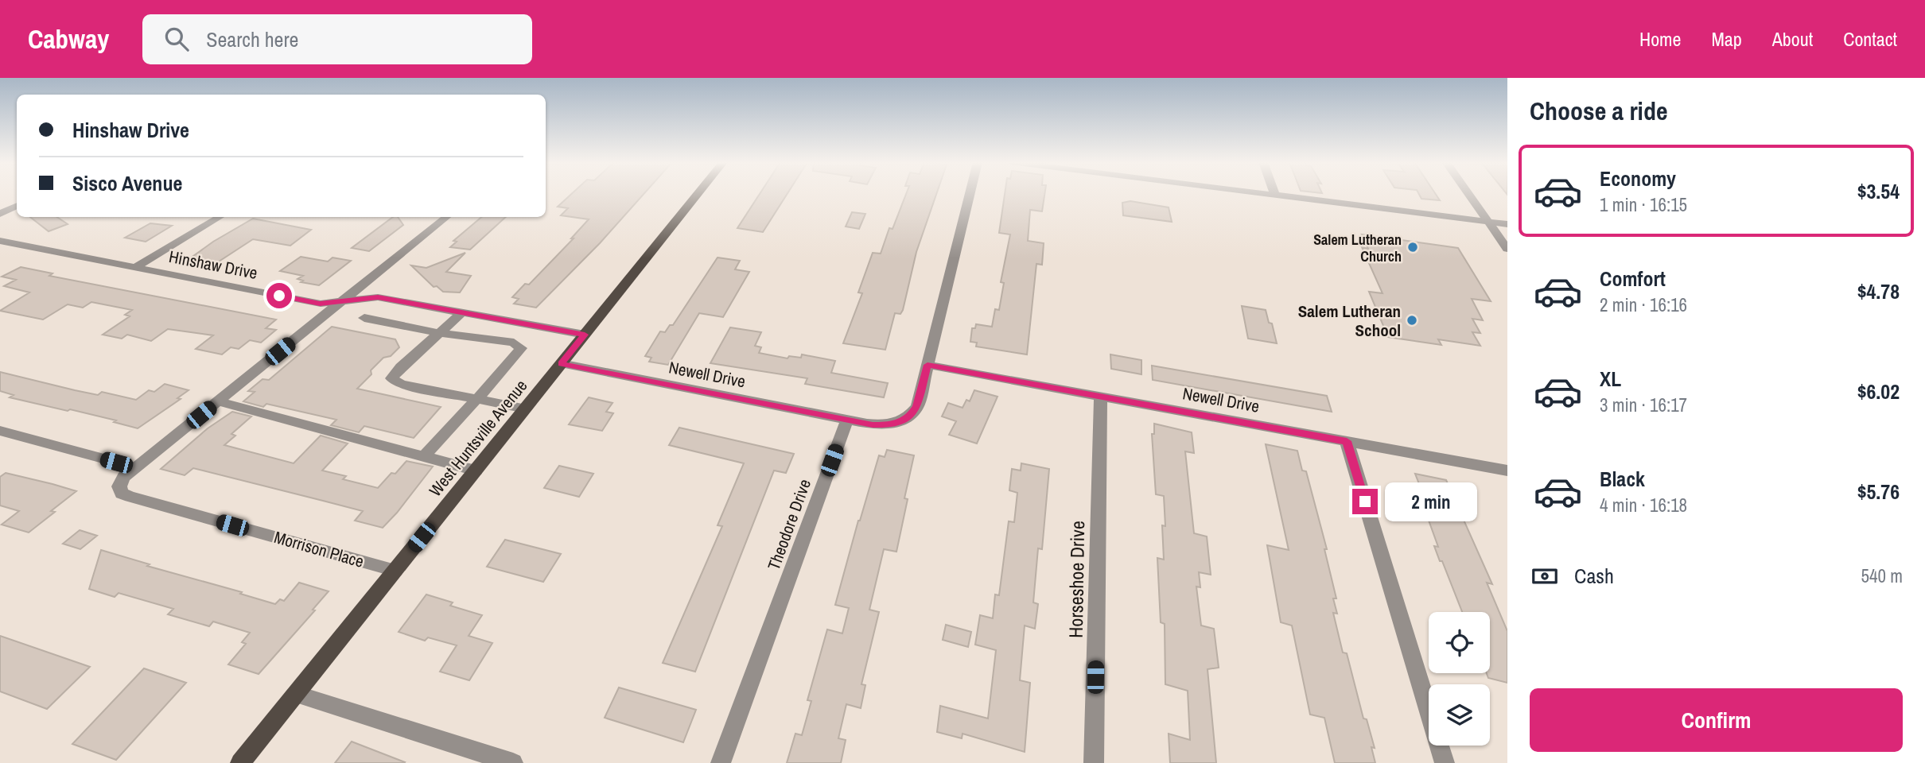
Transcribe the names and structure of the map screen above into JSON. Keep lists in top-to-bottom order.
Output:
{
  "streets": {
    "main road": ["West Huntsville Avenue"],
    "street": [
      "Hinshaw Drive",
      "Newell Drive",
      "Theodore Drive",
      "Morrison Place",
      "Horseshoe Drive"
    ]
  },
  "crossings": [
    ["Hinshaw Drive", "West Huntsville Avenue"],
    ["Newell Drive", "West Huntsville Avenue"],
    ["Newell Drive", "Theodore Drive"],
    ["Newell Drive", "Horseshoe Drive"],
    ["West Huntsville Avenue", "Morrison Place"]
  ],
  "places": ["Salem Lutheran Church", "Salem Lutheran School"],
  "page": {
    "header": "Cabway",
    "search": "Search here",
    "nav": [
      "Home",
      "Map",
      "About",
      "Contact"
    ],
    "heading": "Choose a ride",
    "banner": ["Hinshaw Drive", "Sisco Avenue"],
    "list": [
      {
        "name": "Economy",
        "note": "1 min · 16:15",
        "value": "$3.54"
      },
      {
        "name": "Comfort",
        "note": "2 min · 16:16",
        "value": "$4.78"
      },
      {
        "name": "XL",
        "note": "3 min · 16:17",
        "value": "$6.02"
      },
      {
        "name": "Black",
        "note": "4 min · 16:18",
        "value": "$5.76"
      }
    ],
    "bubble": "2 min",
    "pay": ["Cash", "540 m"],
    "buttons": "Confirm"
  }
}
